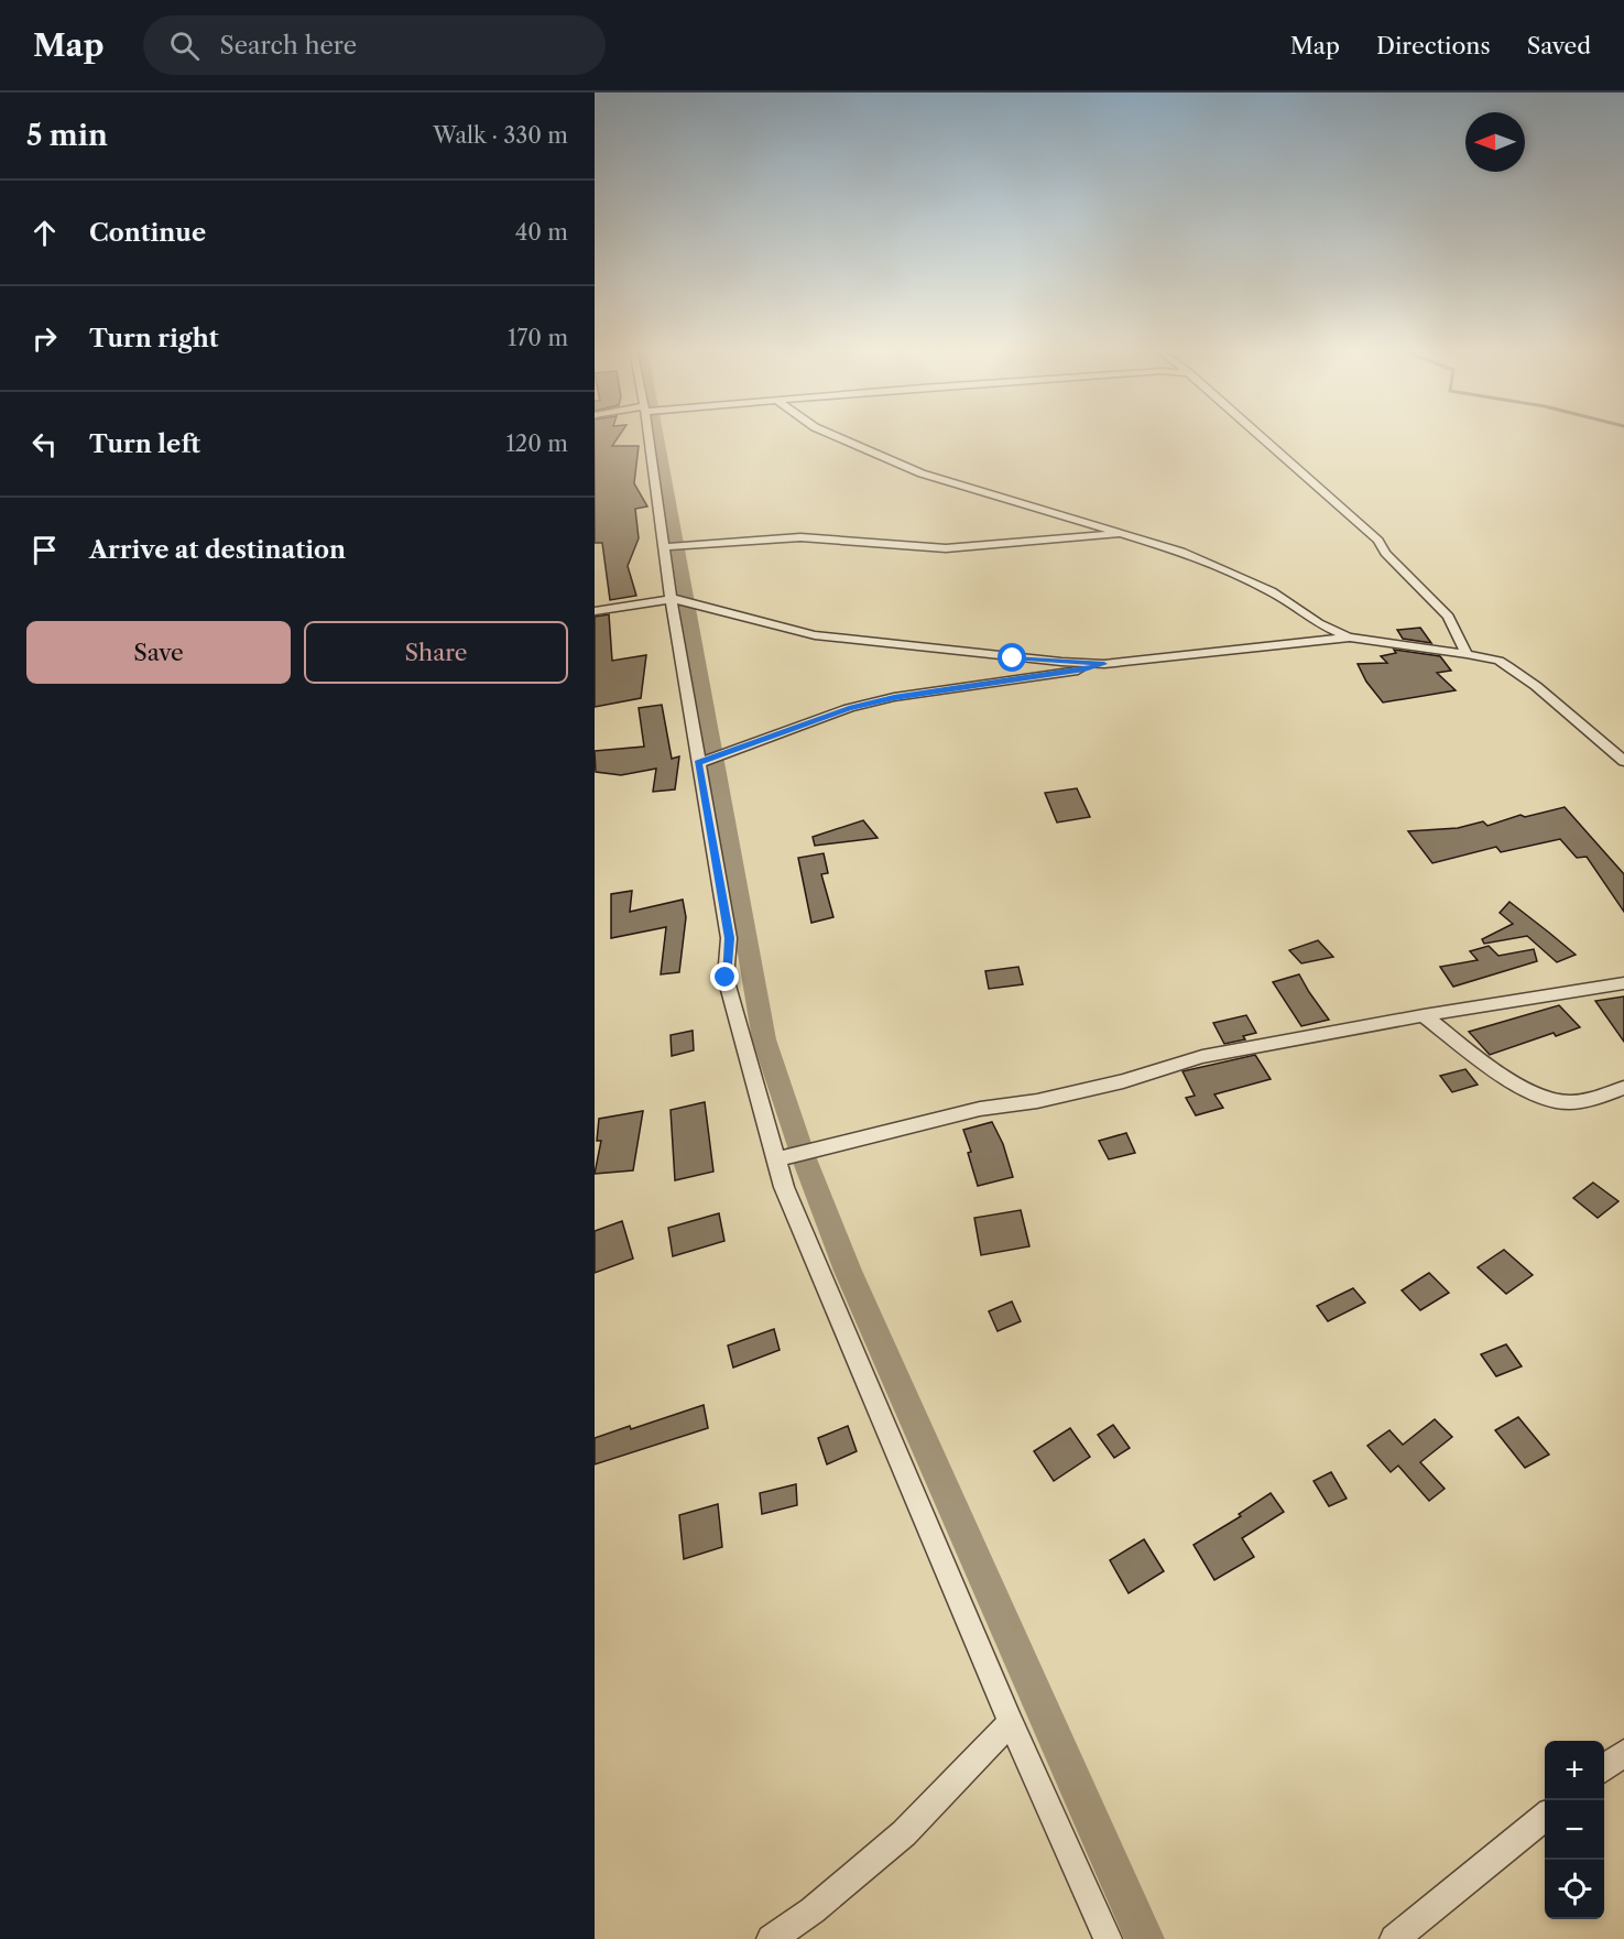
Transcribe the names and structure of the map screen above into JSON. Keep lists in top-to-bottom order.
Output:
{
  "north": "left",
  "page": {
    "header": "Map",
    "search": "Search here",
    "nav": ["Map", "Directions", "Saved"],
    "heading": ["5 min", "Walk · 330 m"],
    "list": [
      ["Continue", "40 m"],
      ["Turn right", "170 m"],
      ["Turn left", "120 m"],
      "Arrive at destination"
    ],
    "buttons": ["Save", "Share"],
    "map_buttons": ["+", "−"]
  }
}
